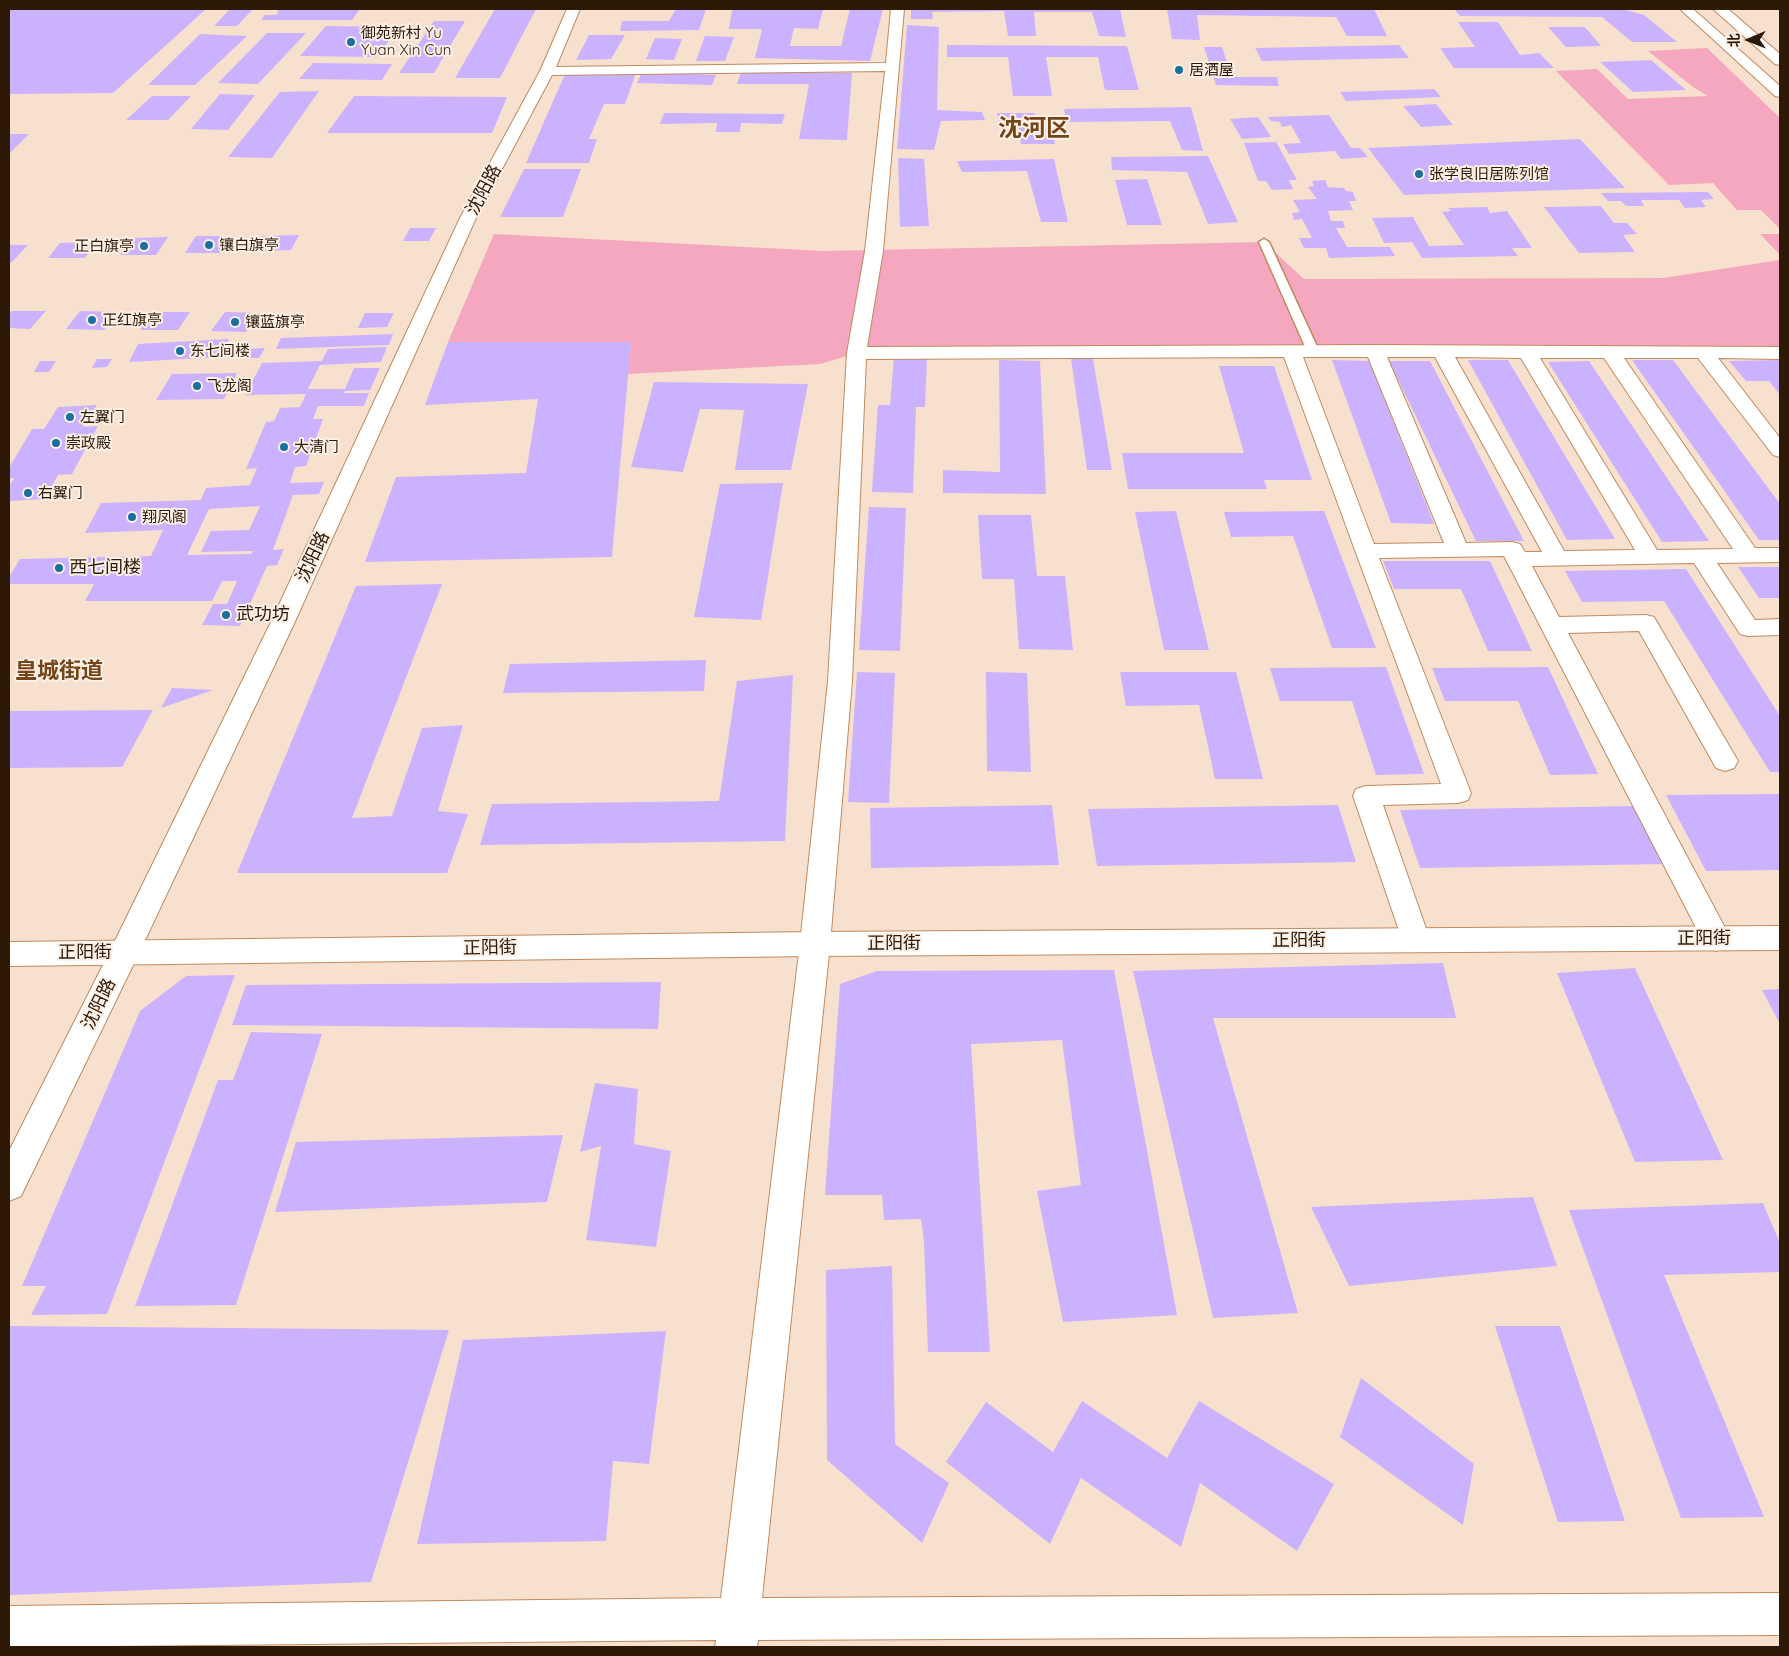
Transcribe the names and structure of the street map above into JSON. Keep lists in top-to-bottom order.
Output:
{
  "streets": {
    "street": ["沈阳路", "正阳街"]
  },
  "crossings": [
    ["沈阳路", "正阳街"]
  ],
  "districts": ["沈河区", "皇城街道"],
  "places": [
    "御苑新村 Yu Yuan Xin Cun",
    "居酒屋",
    "张学良旧居陈列馆",
    "镶白旗亭",
    "正白旗亭",
    "正红旗亭",
    "镶蓝旗亭",
    "东七间楼",
    "飞龙阁",
    "左翼门",
    "崇政殿",
    "大清门",
    "右翼门",
    "翔凤阁",
    "西七间楼",
    "武功坊"
  ],
  "north": "left"
}
